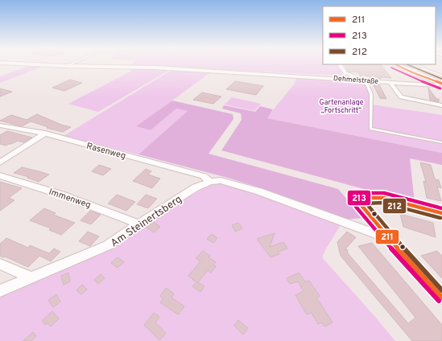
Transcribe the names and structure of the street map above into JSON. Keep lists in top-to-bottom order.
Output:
{
  "streets": {
    "street": [
      "Dehmelstraße",
      "Rasenweg",
      "Immenweg",
      "Am Steinertsberg"
    ]
  },
  "crossings": [
    ["Rasenweg", "Am Steinertsberg"],
    ["Immenweg", "Am Steinertsberg"]
  ],
  "parks": ["Gartenanlage „Fortschritt“"],
  "lines": ["transit line 211", "transit line 212", "transit line 213"],
  "legend": ["211", "213", "212"]
}
